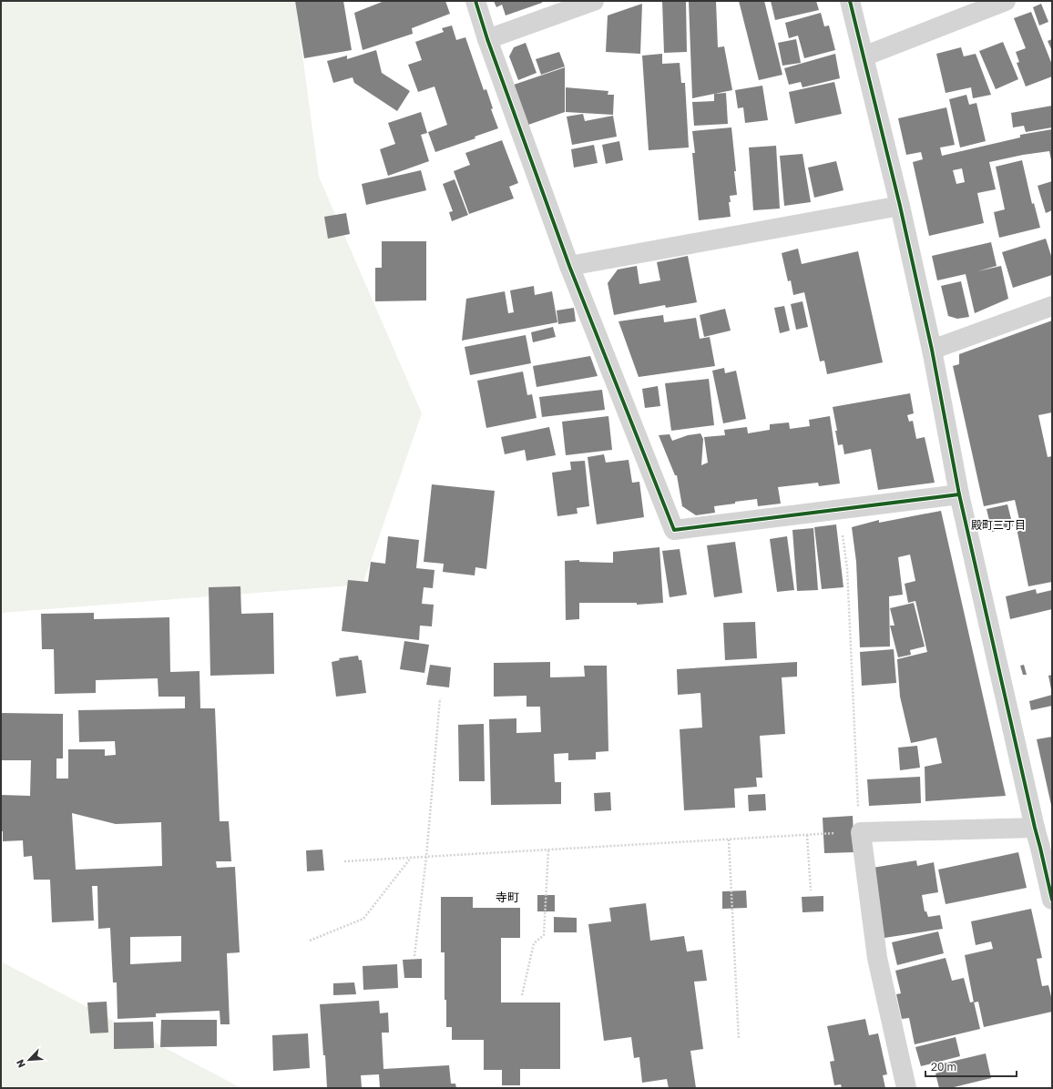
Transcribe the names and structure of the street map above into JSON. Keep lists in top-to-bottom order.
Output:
{
  "districts": ["殿町三丁目", "寺町"],
  "scale_bar": "20 m",
  "north": "bottom left"
}
